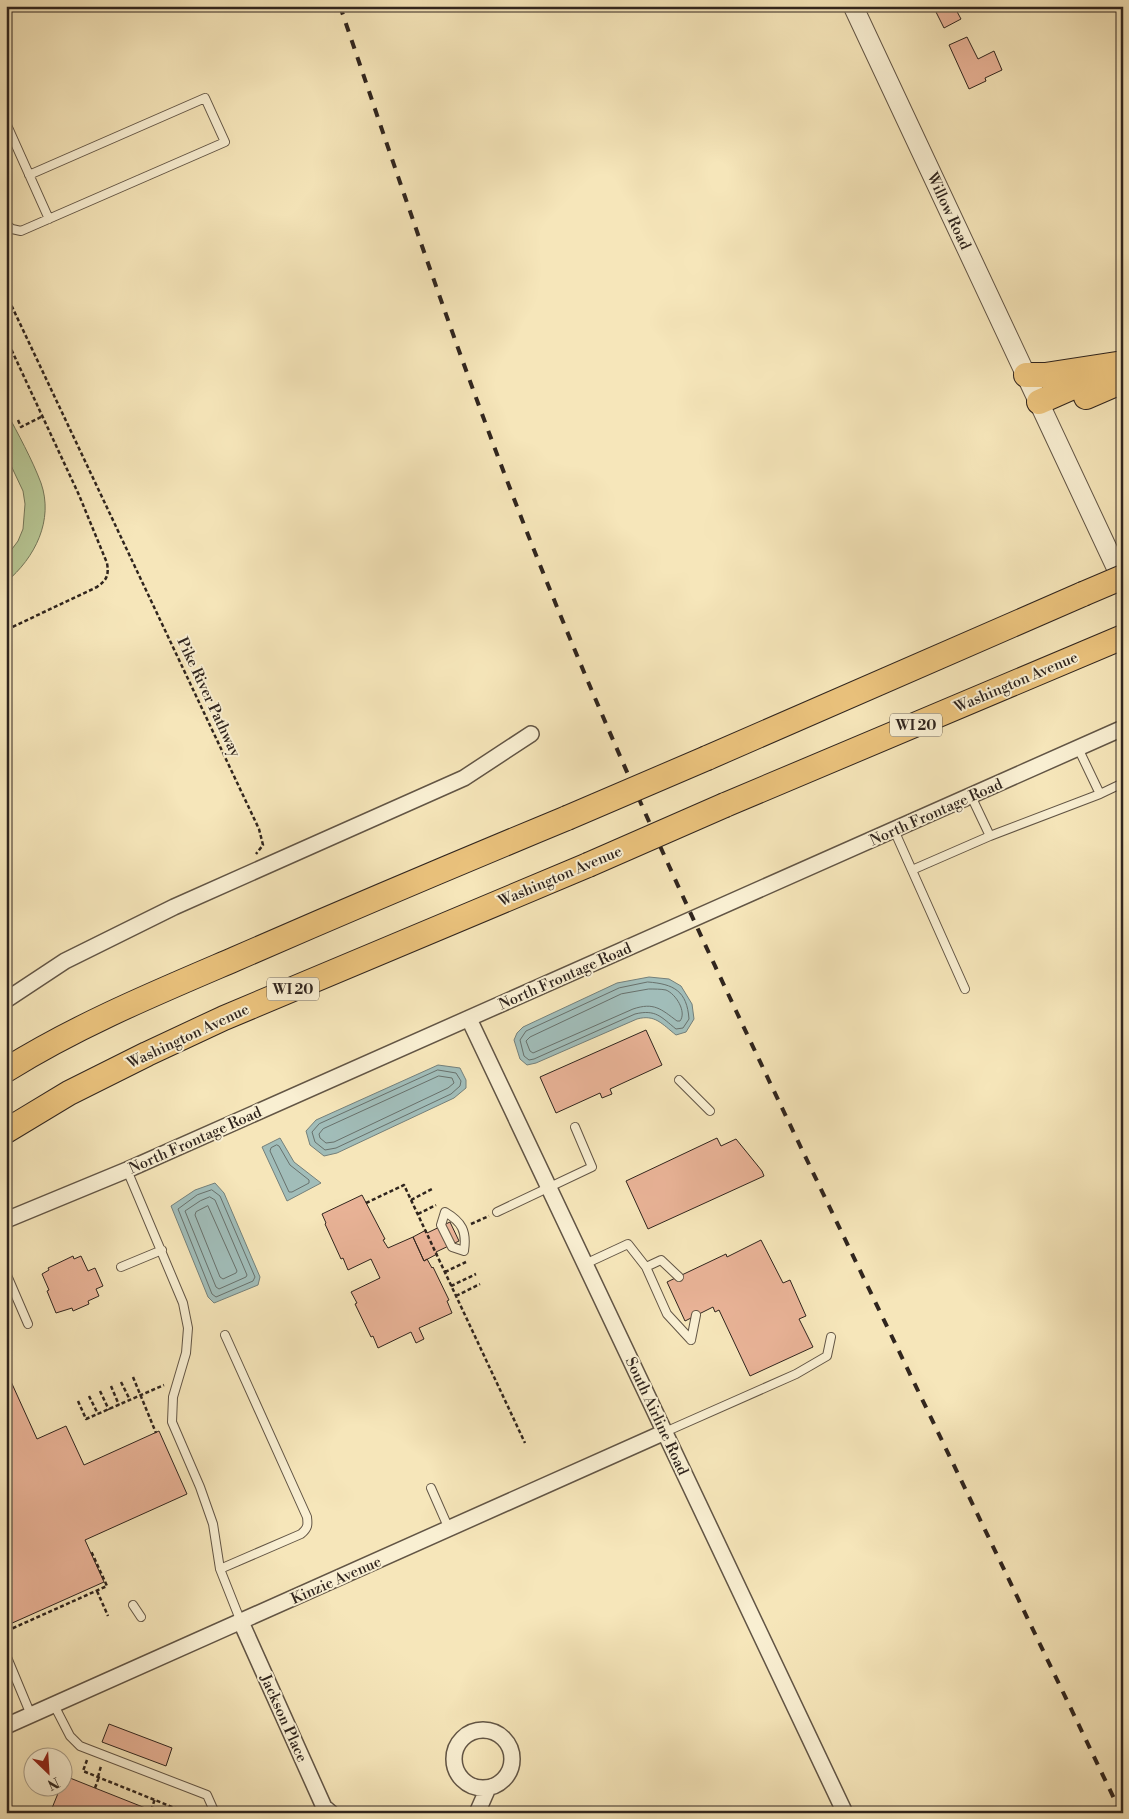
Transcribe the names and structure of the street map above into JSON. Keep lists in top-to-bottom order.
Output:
{
  "streets": {
    "main road": ["Washington Avenue", "WI 20"],
    "street": [
      "Willow Road",
      "North Frontage Road",
      "South Airline Road",
      "Kinzie Avenue",
      "Jackson Place"
    ],
    "path": ["Pike River Pathway"]
  },
  "crossings": [
    ["North Frontage Road", "South Airline Road"],
    ["South Airline Road", "Kinzie Avenue"],
    ["Kinzie Avenue", "Jackson Place"]
  ],
  "north": "bottom right"
}
